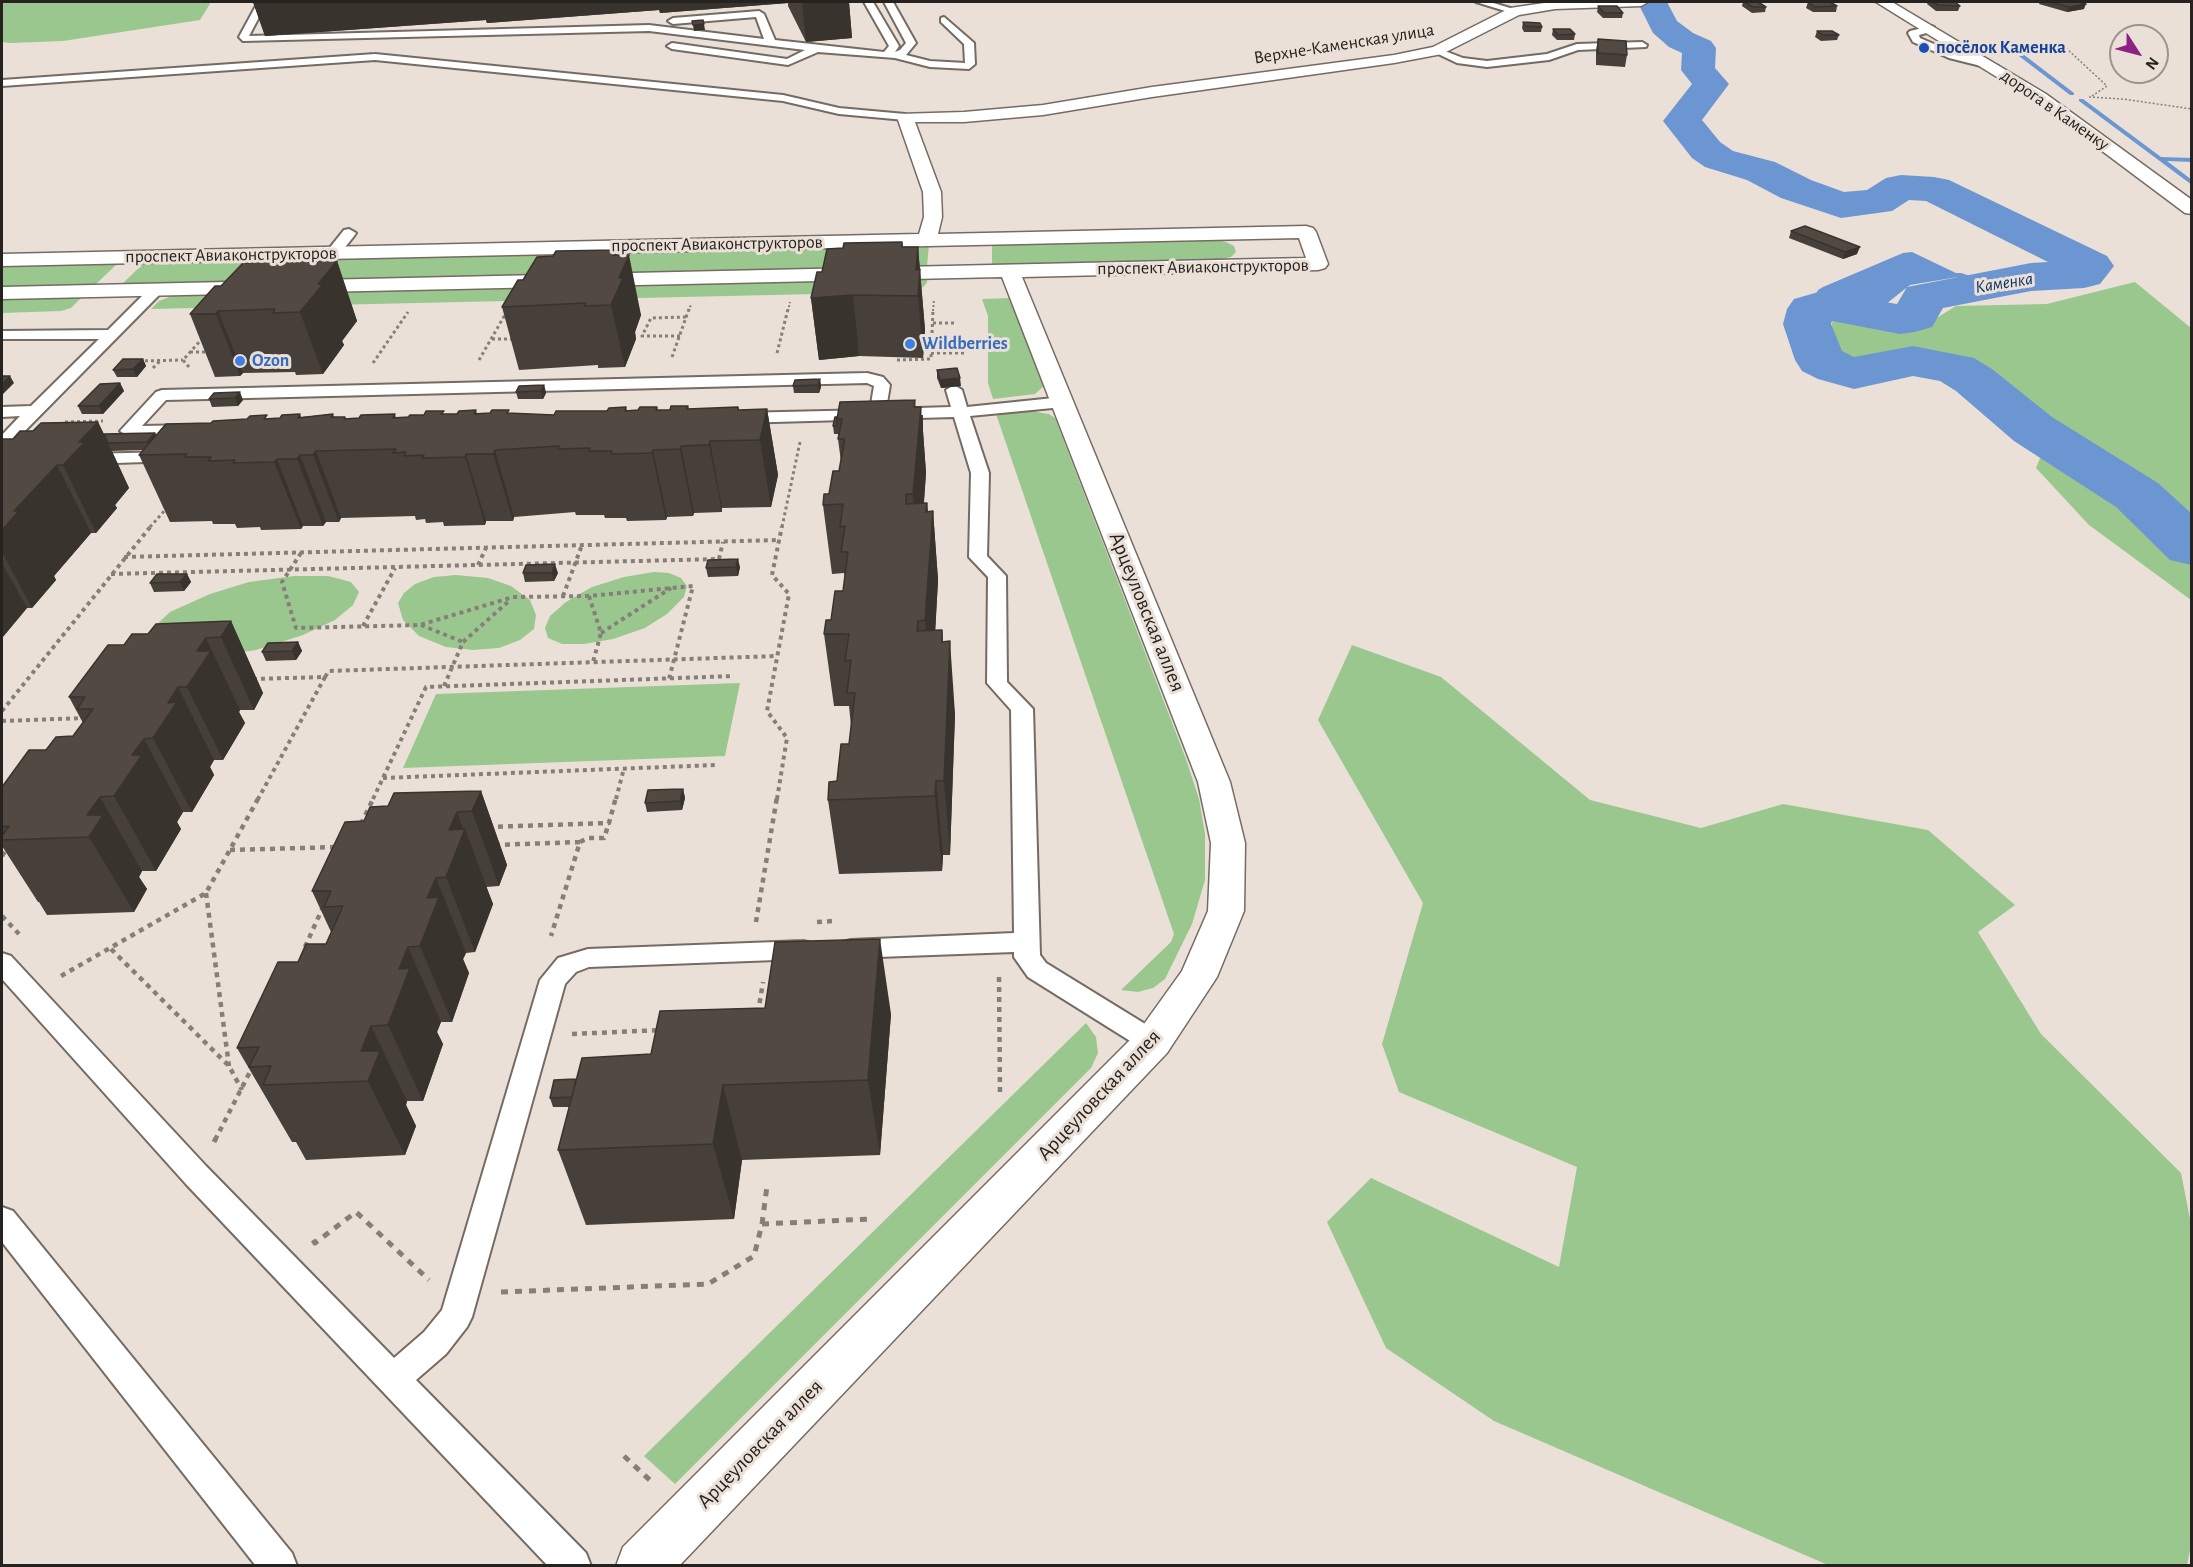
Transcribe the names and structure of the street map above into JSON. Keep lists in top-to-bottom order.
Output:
{
  "streets": {
    "street": [
      "Верхне-Каменская улица",
      "дорога в Каменку",
      "проспект Авиаконструкторов",
      "Арцеуловская аллея"
    ]
  },
  "crossings": [
    ["проспект Авиаконструкторов", "Арцеуловская аллея"]
  ],
  "water": ["Каменка"],
  "places": ["посёлок Каменка", "Wildberries", "Ozon"],
  "north": "bottom right"
}
